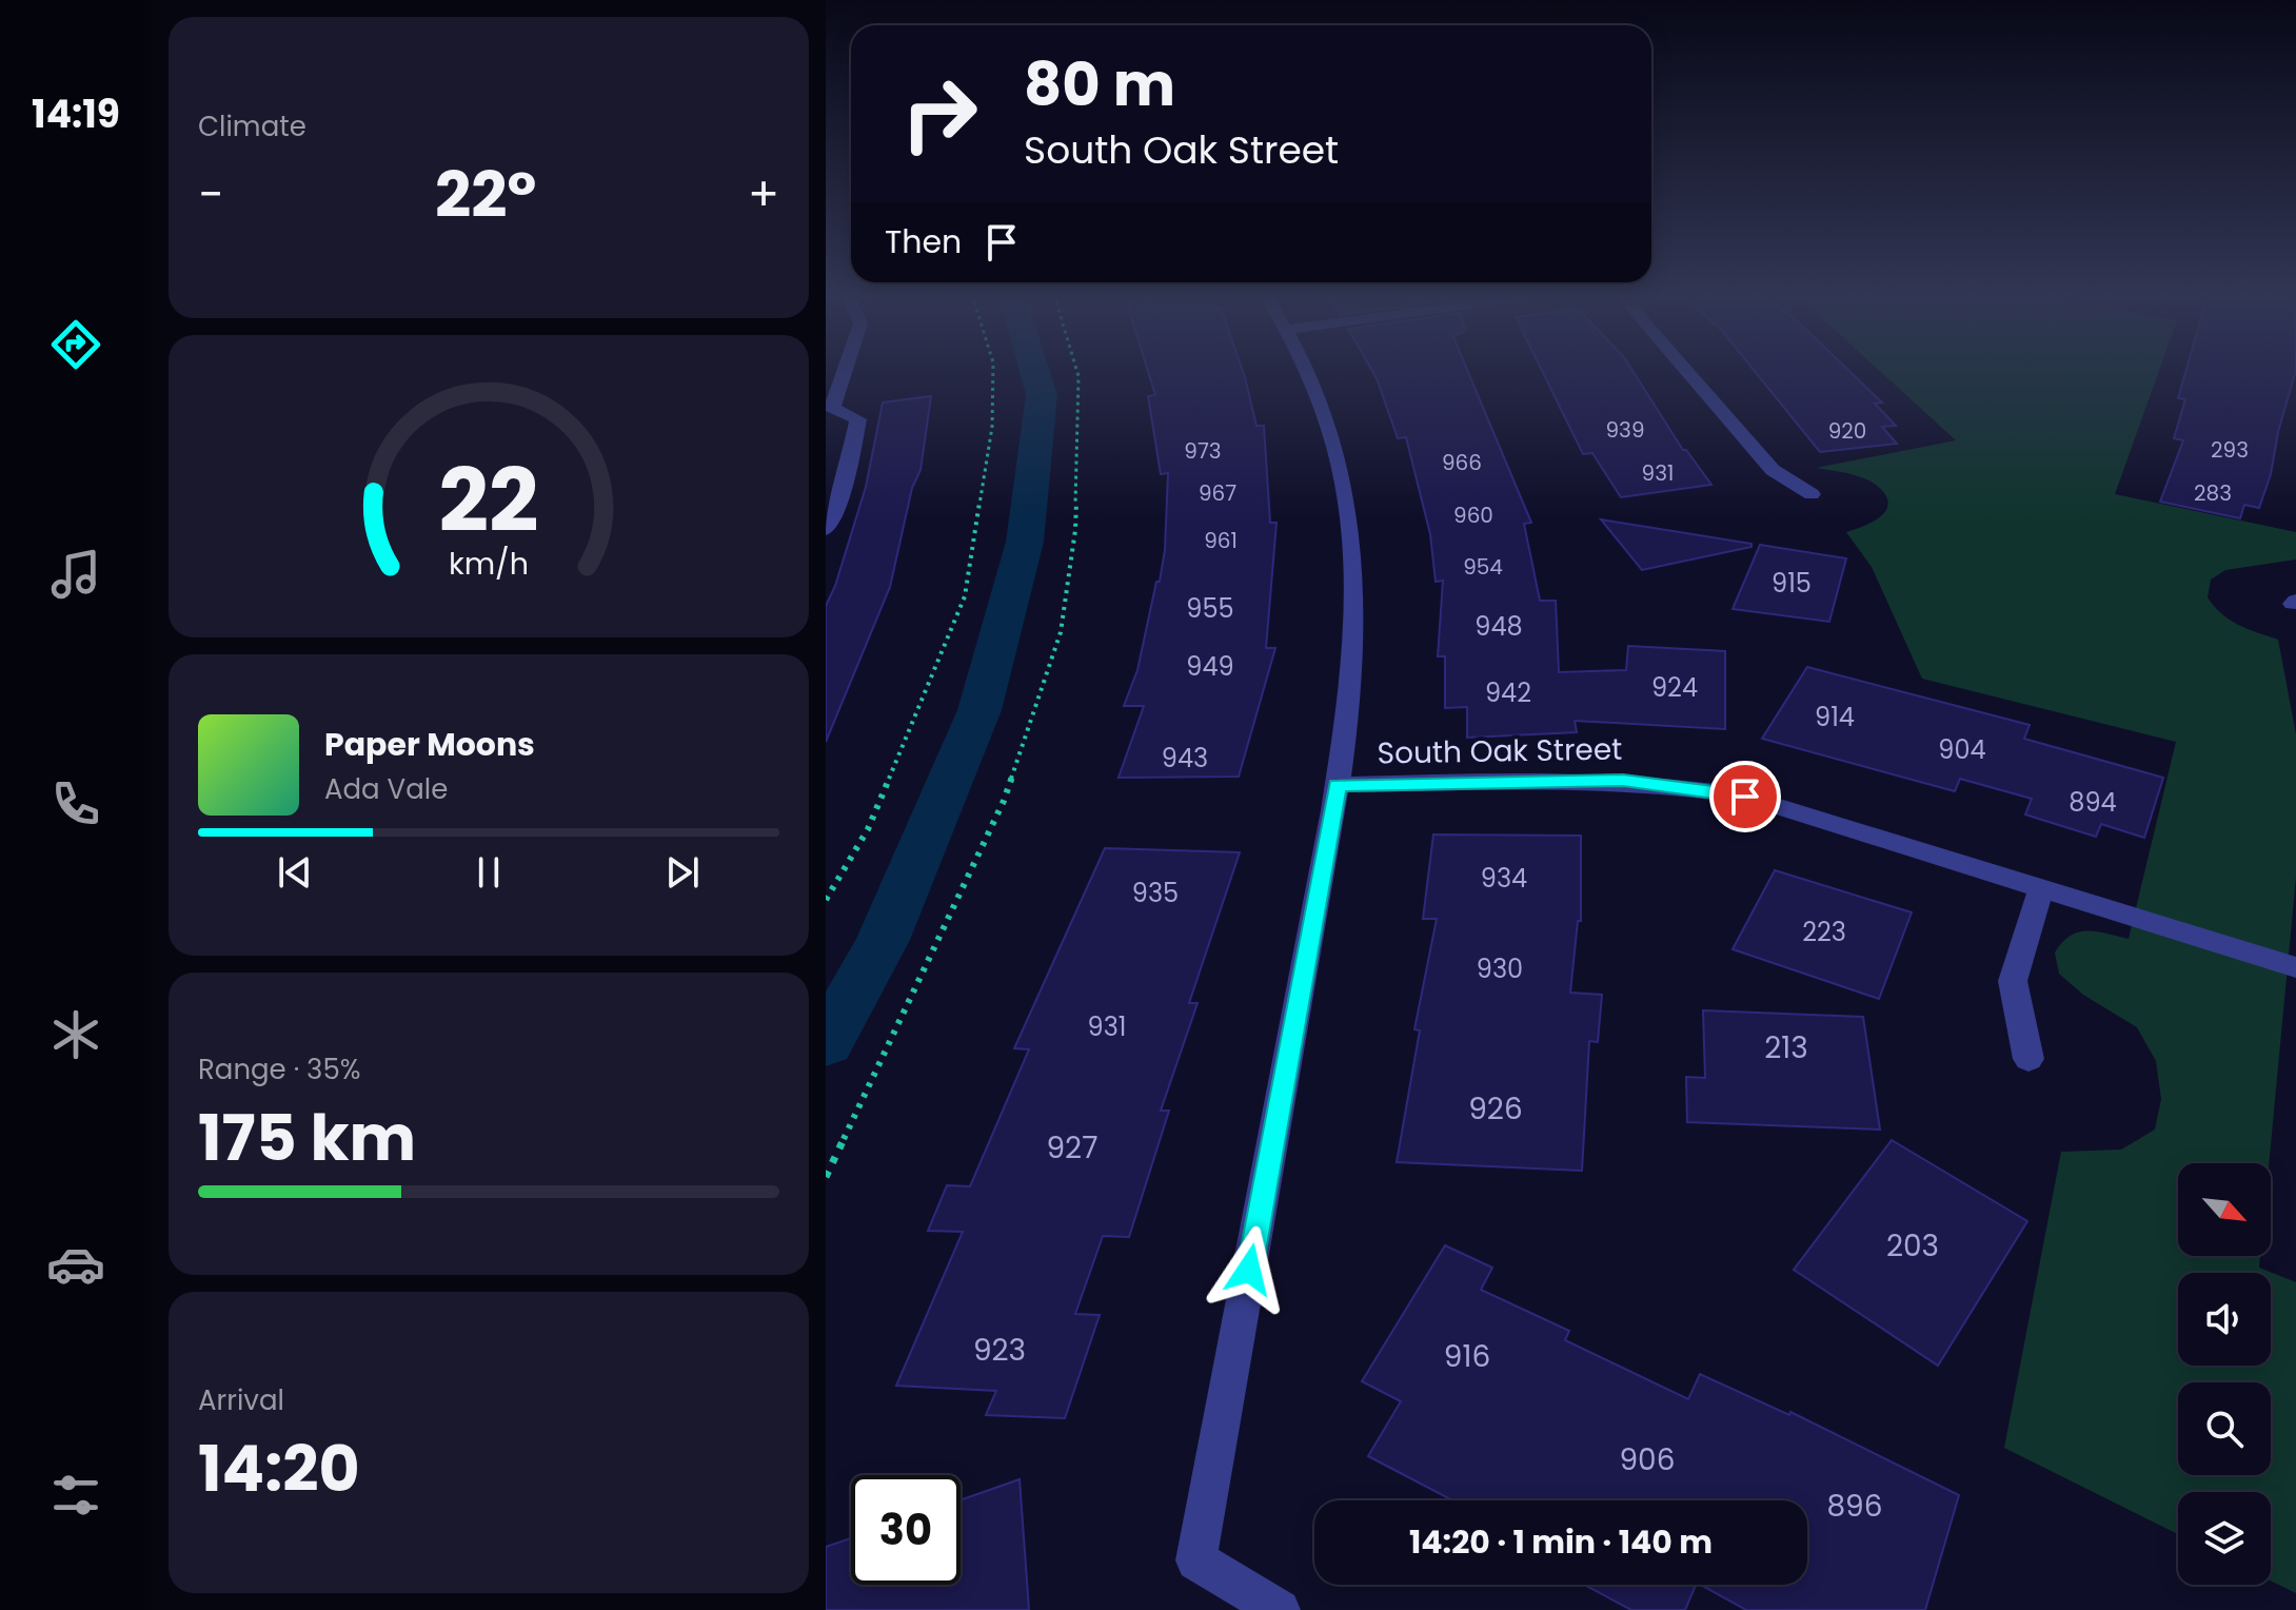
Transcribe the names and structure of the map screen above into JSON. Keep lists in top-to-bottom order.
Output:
{
  "streets": {
    "street": ["South Oak Street"]
  },
  "house_numbers": [
    "939",
    "920",
    "293",
    "973",
    "966",
    "931",
    "967",
    "283",
    "960",
    "961",
    "954",
    "915",
    "955",
    "948",
    "949",
    "924",
    "942",
    "914",
    "904",
    "943",
    "894",
    "934",
    "935",
    "223",
    "930",
    "931",
    "213",
    "926",
    "927",
    "203",
    "923",
    "916",
    "906",
    "896"
  ],
  "north": "bottom right",
  "page": {
    "tabs": "14:19",
    "tile": [
      "Climate",
      ["Range · 35%", "175 km"],
      ["Arrival", "14:20"]
    ],
    "turn": ["80 m", "South Oak Street"],
    "heat": ["−", "22°", "+"],
    "then": "Then",
    "song": ["Paper Moons", "Ada Vale"],
    "limit": "30",
    "trip": "14:20 · 1 min · 140 m",
    "gauge": ["22", "km/h"]
  }
}
